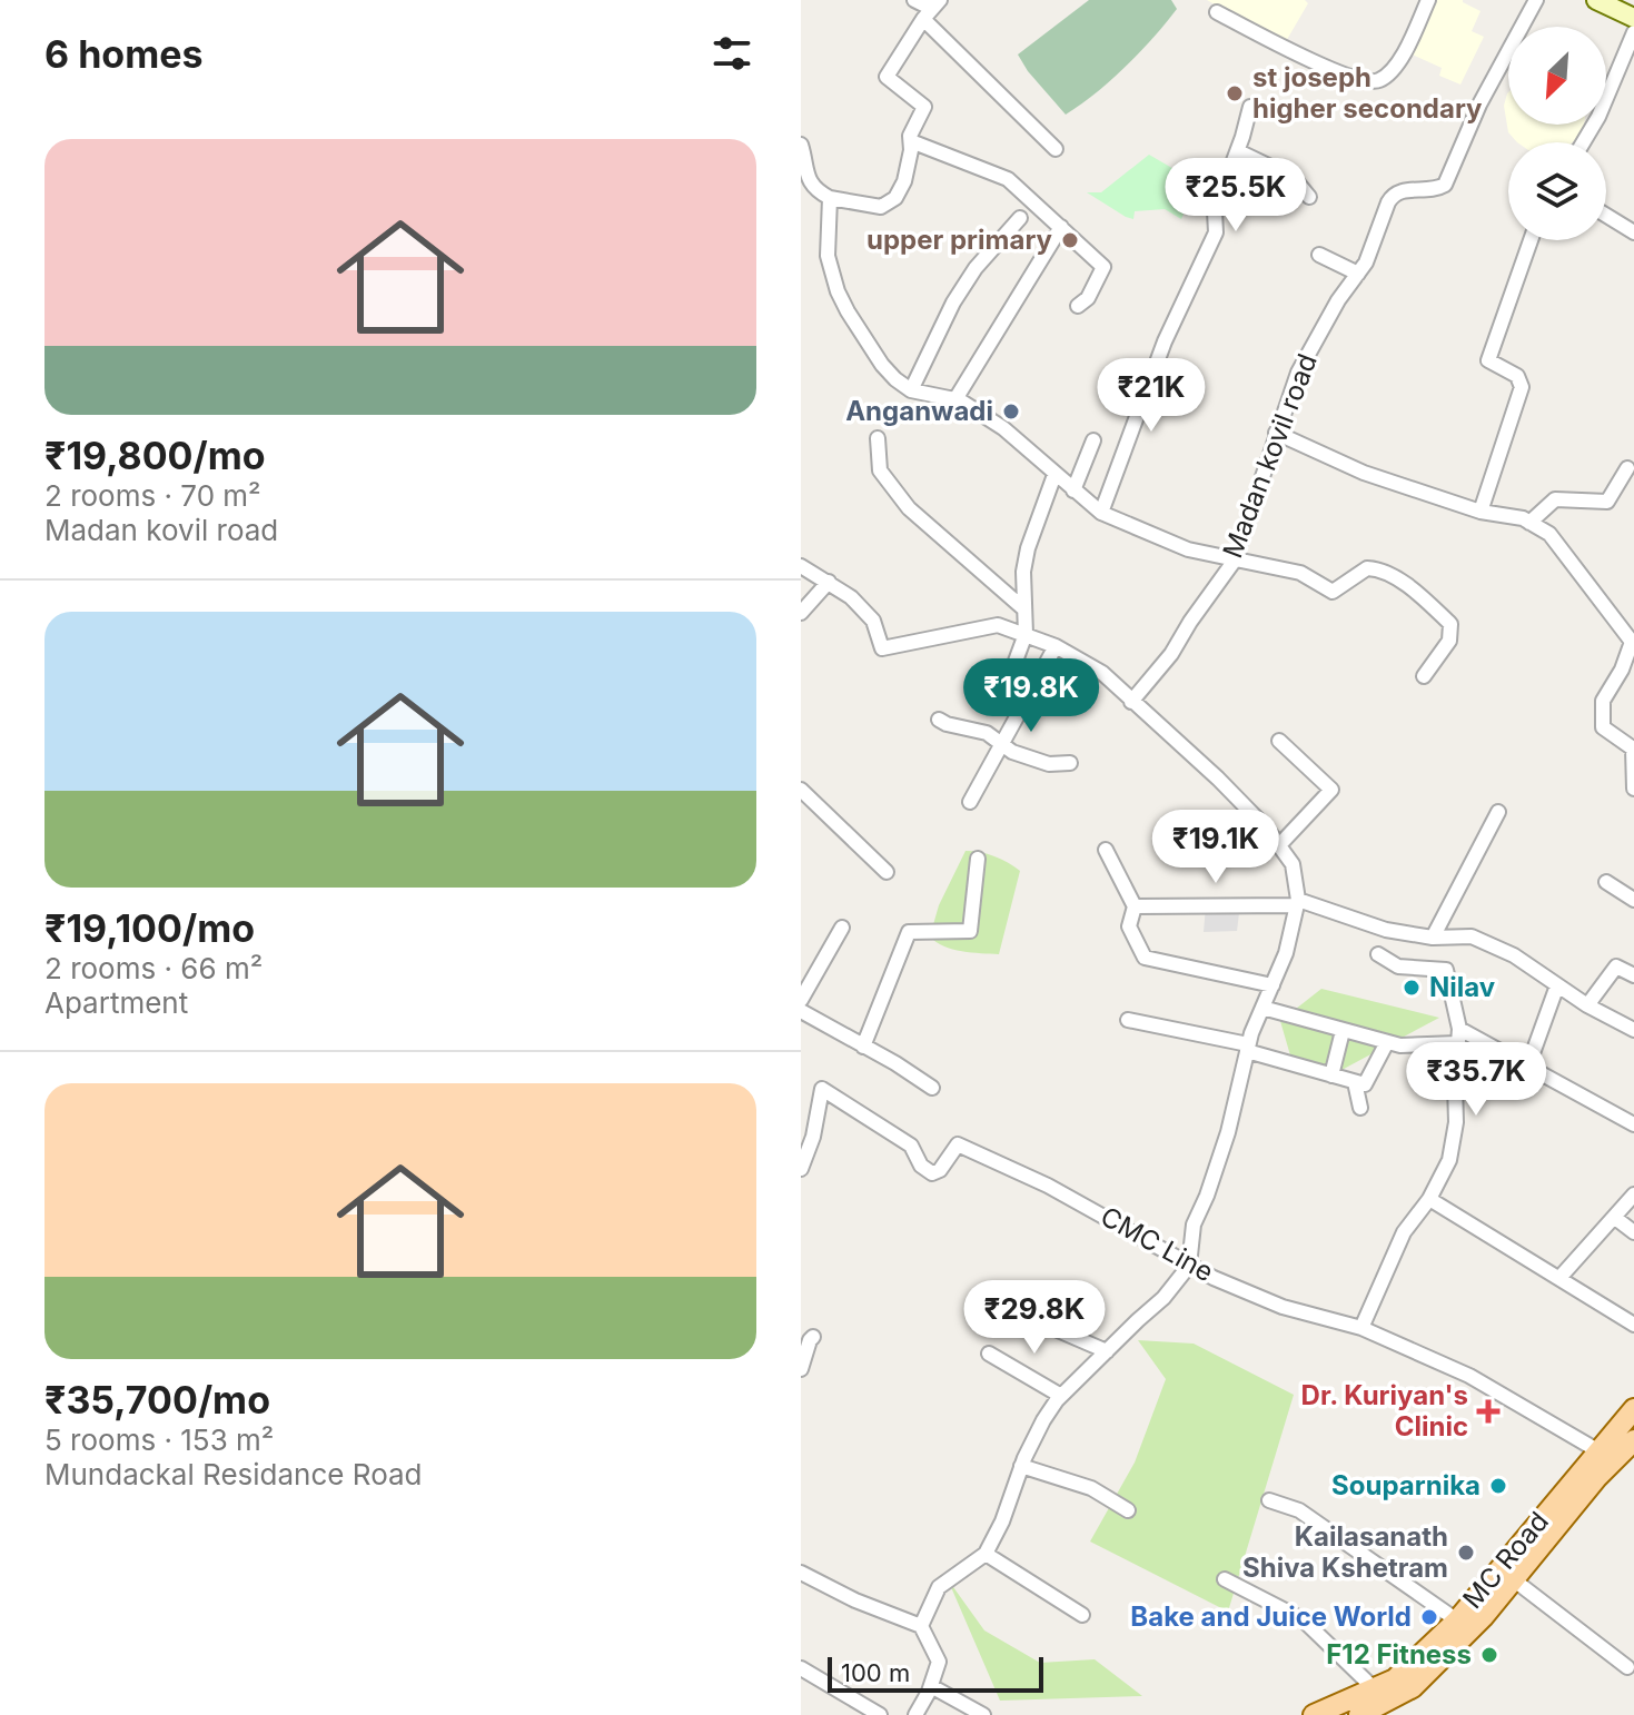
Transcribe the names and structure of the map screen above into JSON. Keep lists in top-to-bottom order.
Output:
{
  "streets": {
    "main road": ["MC Road"],
    "street": ["Madan kovil road", "CMC Line"]
  },
  "crossings": [
    ["CMC Line", "MC Road"]
  ],
  "places": {
    "other": [
      "st joseph higher secondary",
      "upper primary",
      "Anganwadi",
      "Nilav",
      "Souparnika",
      "Kailasanath Shiva Kshetram",
      "Bake and Juice World",
      "F12 Fitness"
    ],
    "health": ["Dr. Kuriyan's Clinic"]
  },
  "scale_bar": "100 m",
  "north": "bottom left",
  "page": {
    "heading": "6 homes",
    "list": [
      {
        "name": "₹19,800/mo",
        "note": "2 rooms · 70 m² · Madan kovil road"
      },
      {
        "name": "₹19,100/mo",
        "note": "2 rooms · 66 m² · Apartment"
      },
      {
        "name": "₹35,700/mo",
        "note": "5 rooms · 153 m² · Mundackal Residance Road"
      }
    ],
    "price": [
      "₹25.5K",
      "₹21K",
      "₹19.8K",
      "₹19.1K",
      "₹35.7K",
      "₹29.8K"
    ],
    "scale": "100 m"
  }
}
